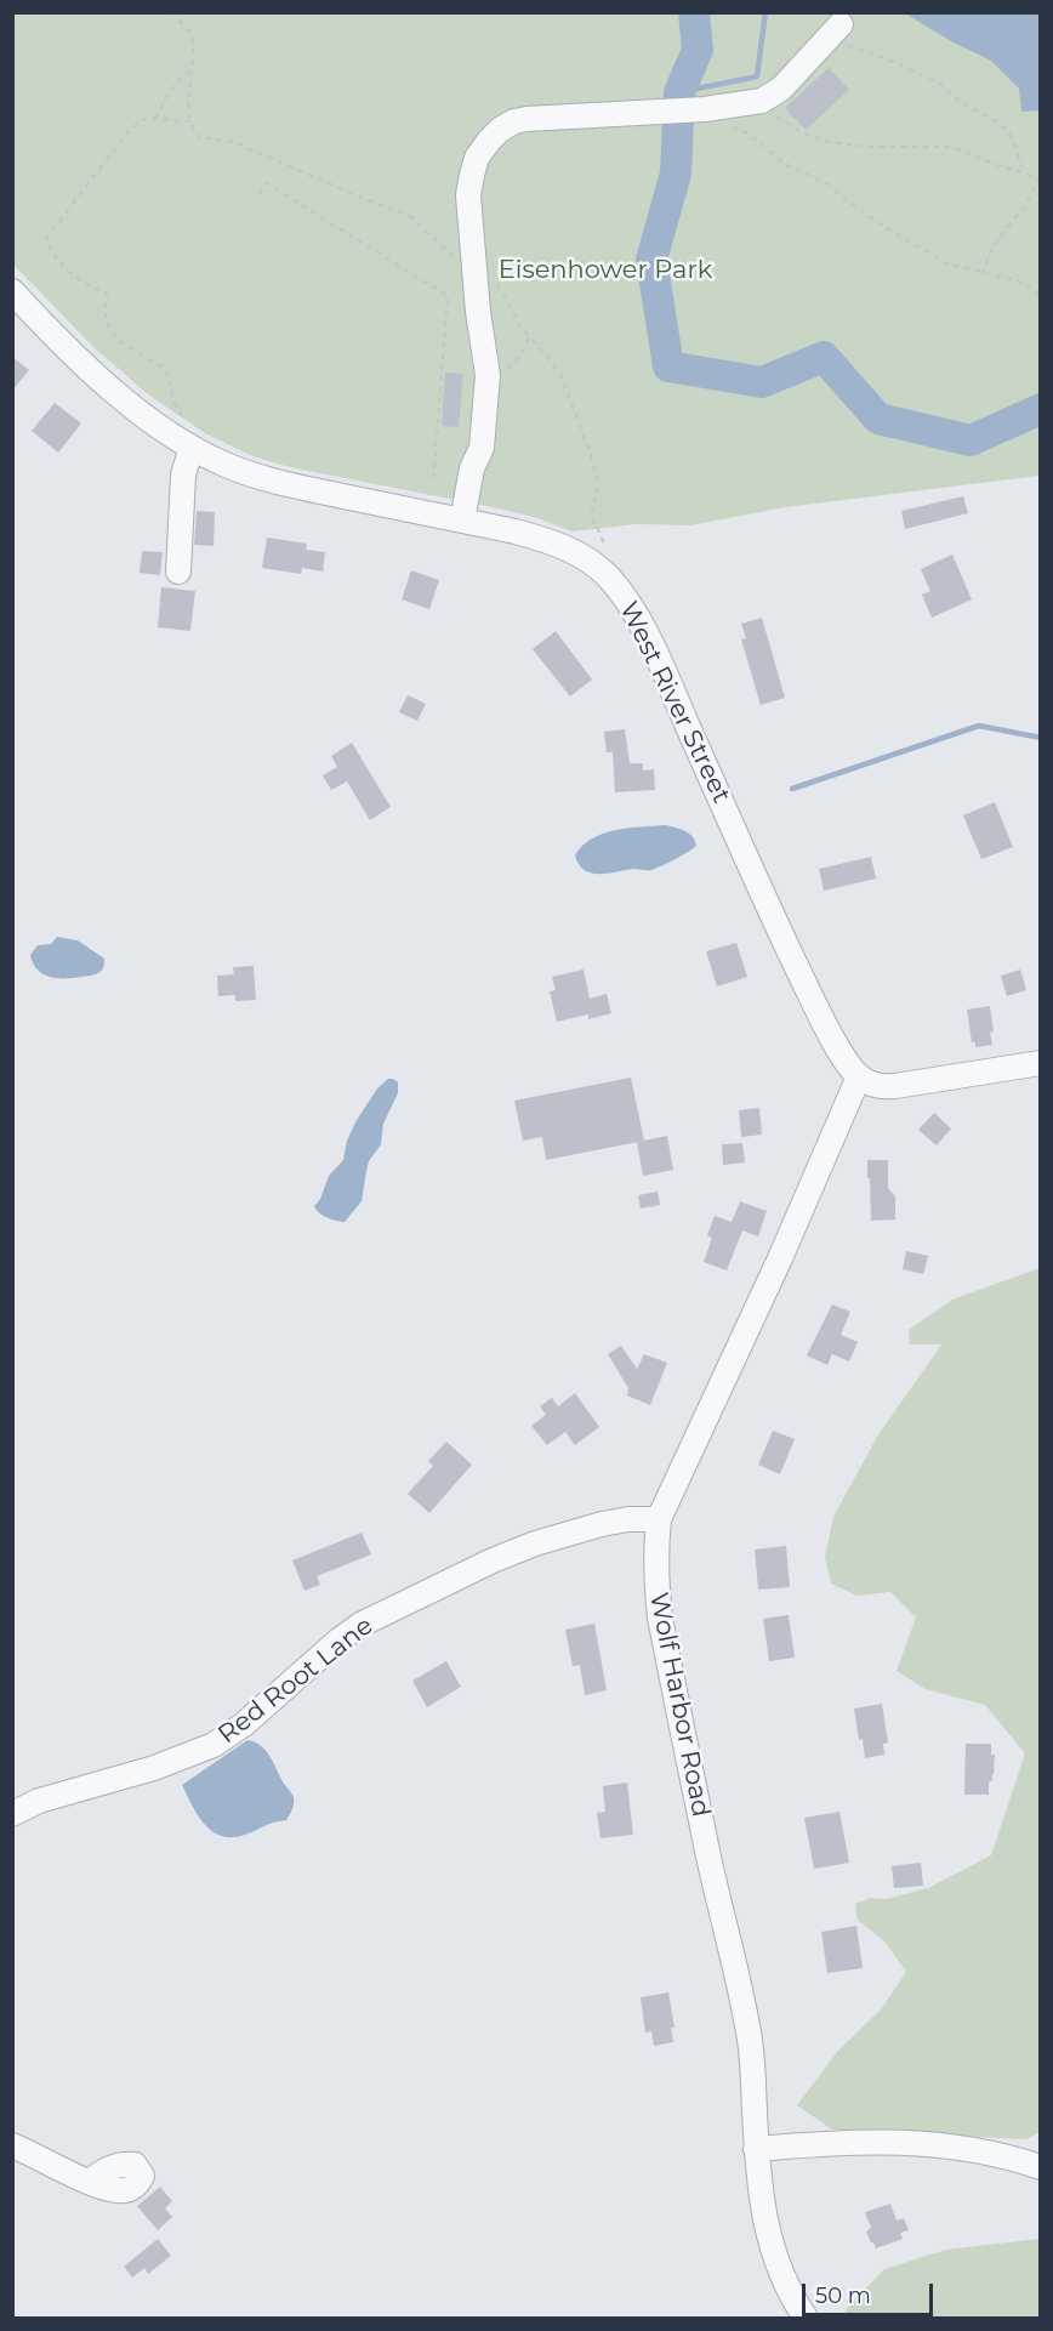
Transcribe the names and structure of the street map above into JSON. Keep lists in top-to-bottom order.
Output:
{
  "streets": {
    "street": ["West River Street", "Red Root Lane", "Wolf Harbor Road"]
  },
  "crossings": [
    ["West River Street", "Wolf Harbor Road"],
    ["Red Root Lane", "Wolf Harbor Road"]
  ],
  "parks": ["Eisenhower Park"],
  "scale_bar": "50 m"
}
